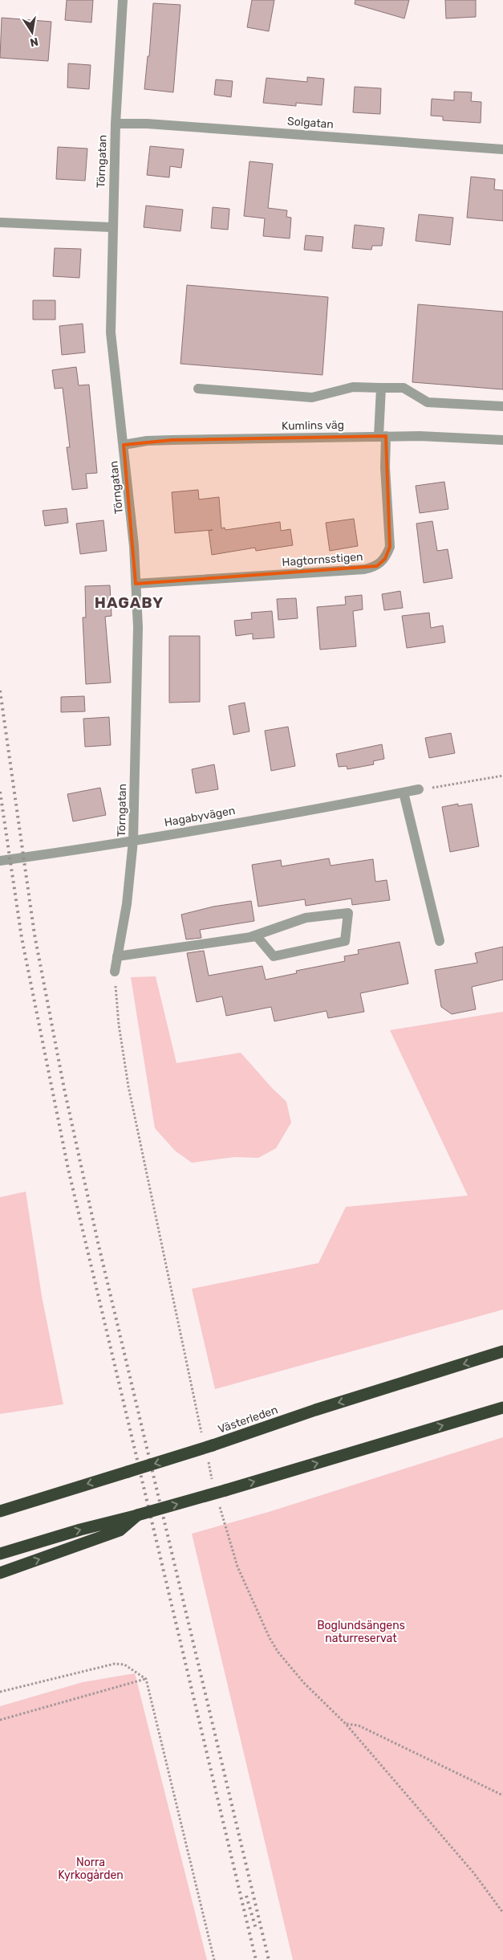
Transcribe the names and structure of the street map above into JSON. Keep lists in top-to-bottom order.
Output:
{
  "streets": {
    "highway": ["Västerleden"],
    "street": [
      "Solgatan",
      "Törngatan",
      "Kumlins väg",
      "Hagtornsstigen",
      "Hagabyvägen"
    ]
  },
  "crossings": [
    ["Solgatan", "Törngatan"],
    ["Törngatan", "Kumlins väg"],
    ["Törngatan", "Hagtornsstigen"],
    ["Törngatan", "Hagabyvägen"],
    ["Kumlins väg", "Hagtornsstigen"]
  ],
  "districts": ["HAGABY"],
  "parks": ["Boglundsängens naturreservat", "Norra Kyrkogården"],
  "north": "bottom"
}
